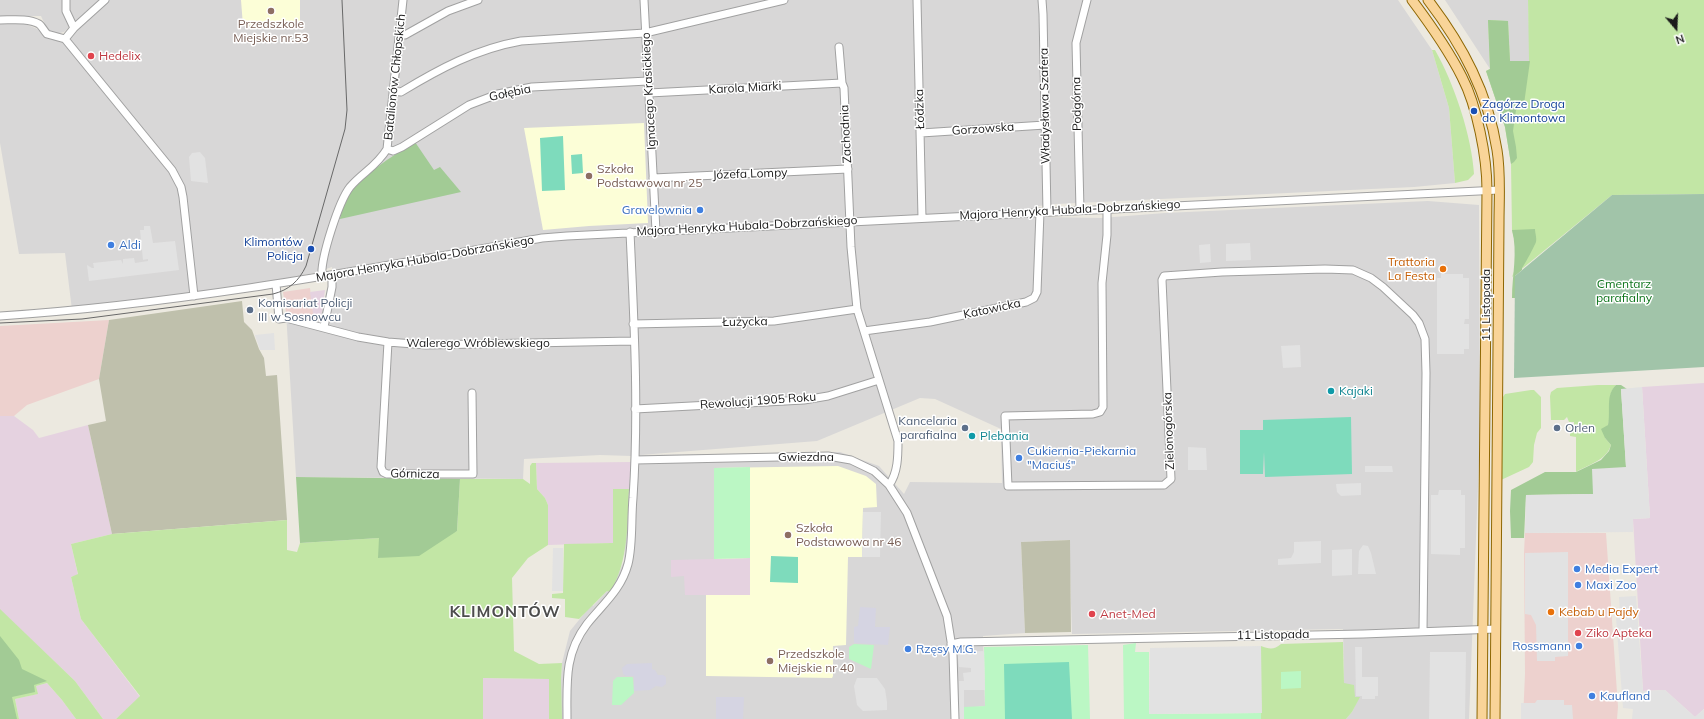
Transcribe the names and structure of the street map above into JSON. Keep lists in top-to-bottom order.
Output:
{
  "streets": {
    "main road": ["11 Listopada"],
    "street": [
      "Batalionów Chłopskich",
      "Karola Miarki",
      "Ignacego Krasickiego",
      "Gołębia",
      "Podgórna",
      "Władysława Szafera",
      "Łódzka",
      "Gorzowska",
      "Zachodnia",
      "Józefa Lompy",
      "Majora Henryka Hubala-Dobrzańskiego",
      "Katowicka",
      "Łużycka",
      "Walerego Wróblewskiego",
      "Rewolucji 1905 Roku",
      "Zielonogórska",
      "Gwiezdna",
      "Górnicza"
    ]
  },
  "crossings": [
    ["Batalionów Chłopskich", "Gołębia"],
    ["Batalionów Chłopskich", "Majora Henryka Hubala-Dobrzańskiego"],
    ["Karola Miarki", "Ignacego Krasickiego"],
    ["Karola Miarki", "Zachodnia"],
    ["Ignacego Krasickiego", "Gołębia"],
    ["Ignacego Krasickiego", "Józefa Lompy"],
    ["Ignacego Krasickiego", "Majora Henryka Hubala-Dobrzańskiego"],
    ["Podgórna", "Majora Henryka Hubala-Dobrzańskiego"],
    ["Władysława Szafera", "Gorzowska"],
    ["Władysława Szafera", "Majora Henryka Hubala-Dobrzańskiego"],
    ["Władysława Szafera", "Katowicka"],
    ["Łódzka", "Gorzowska"],
    ["Łódzka", "Majora Henryka Hubala-Dobrzańskiego"],
    ["Zachodnia", "Józefa Lompy"],
    ["Zachodnia", "Majora Henryka Hubala-Dobrzańskiego"],
    ["Zachodnia", "Katowicka"],
    ["Zachodnia", "Łużycka"],
    ["Zachodnia", "Rewolucji 1905 Roku"],
    ["Zachodnia", "Gwiezdna"],
    ["Majora Henryka Hubala-Dobrzańskiego", "11 Listopada"],
    ["Majora Henryka Hubala-Dobrzańskiego", "Katowicka"],
    ["Majora Henryka Hubala-Dobrzańskiego", "Walerego Wróblewskiego"],
    ["Majora Henryka Hubala-Dobrzańskiego", "Zielonogórska"],
    ["11 Listopada", "Zielonogórska"],
    ["11 Listopada", "Gwiezdna"],
    ["Walerego Wróblewskiego", "Górnicza"]
  ],
  "districts": ["KLIMONTÓW"],
  "parks": ["Cmentarz parafialny"],
  "places": [
    "Przedszkole Miejskie nr.53",
    "Hedelix",
    "Zagórze Droga do Klimontowa",
    "Szkoła Podstawowa nr 25",
    "Gravelownia",
    "Aldi",
    "Klimontów Policja",
    "Trattoria La Festa",
    "Komisariat Policji III w Sosnowcu",
    "Kajaki",
    "Kancelaria parafialna",
    "Orlen",
    "Plebania",
    "Cukiernia-Piekarnia \"Maciuś\"",
    "Szkoła Podstawowa nr 46",
    "Media Expert",
    "Maxi Zoo",
    "Kebab u Pajdy",
    "Anet-Med",
    "Ziko Apteka",
    "Rossmann",
    "Rzęsy M.G.",
    "Przedszkole Miejskie nr 40",
    "Kaufland"
  ],
  "north": "bottom"
}
